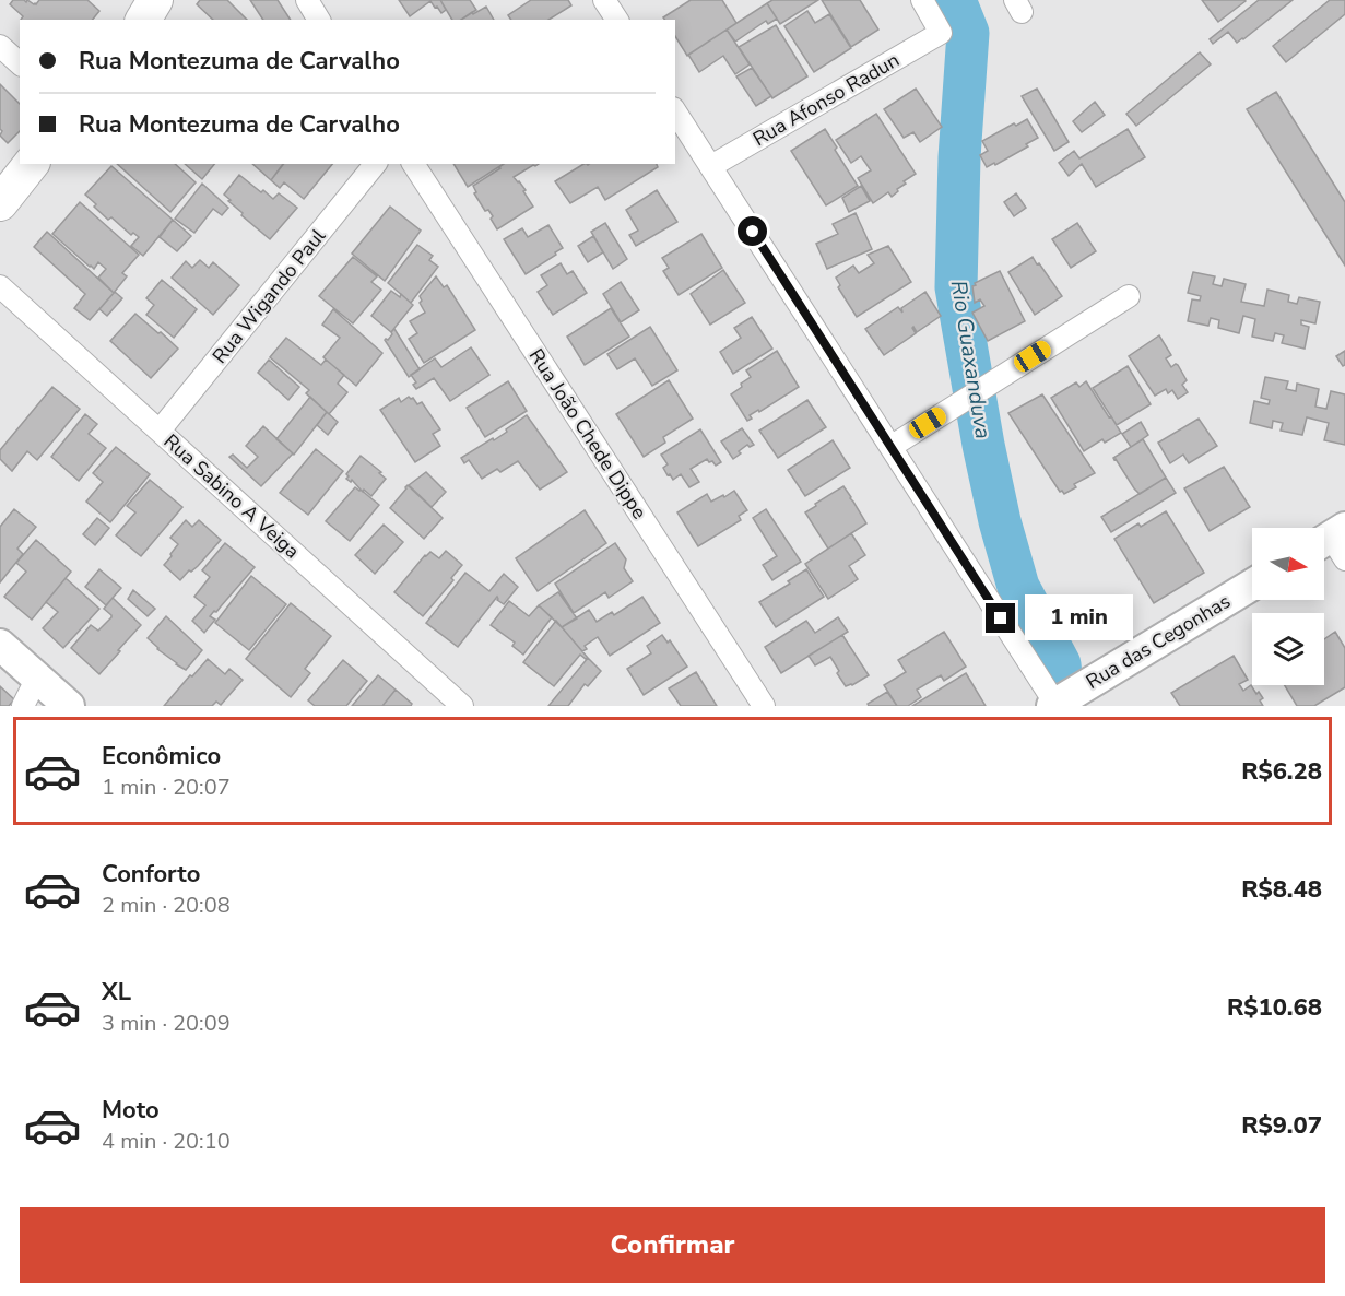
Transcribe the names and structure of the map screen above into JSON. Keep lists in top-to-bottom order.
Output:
{
  "streets": {
    "main road": ["Rua das Cegonhas"],
    "street": [
      "Rua Afonso Radun",
      "Rua Wigando Paul",
      "Rua João Chede Dippe",
      "Rua Sabino A Veiga"
    ]
  },
  "crossings": [
    ["Rua Wigando Paul", "Rua Sabino A Veiga"]
  ],
  "water": ["Rio Guaxanduva"],
  "north": "right",
  "page": {
    "banner": ["Rua Montezuma de Carvalho", "Rua Montezuma de Carvalho"],
    "bubble": "1 min",
    "list": [
      {
        "name": "Econômico",
        "note": "1 min · 20:07",
        "value": "R$6.28"
      },
      {
        "name": "Conforto",
        "note": "2 min · 20:08",
        "value": "R$8.48"
      },
      {
        "name": "XL",
        "note": "3 min · 20:09",
        "value": "R$10.68"
      },
      {
        "name": "Moto",
        "note": "4 min · 20:10",
        "value": "R$9.07"
      }
    ],
    "buttons": "Confirmar"
  }
}
